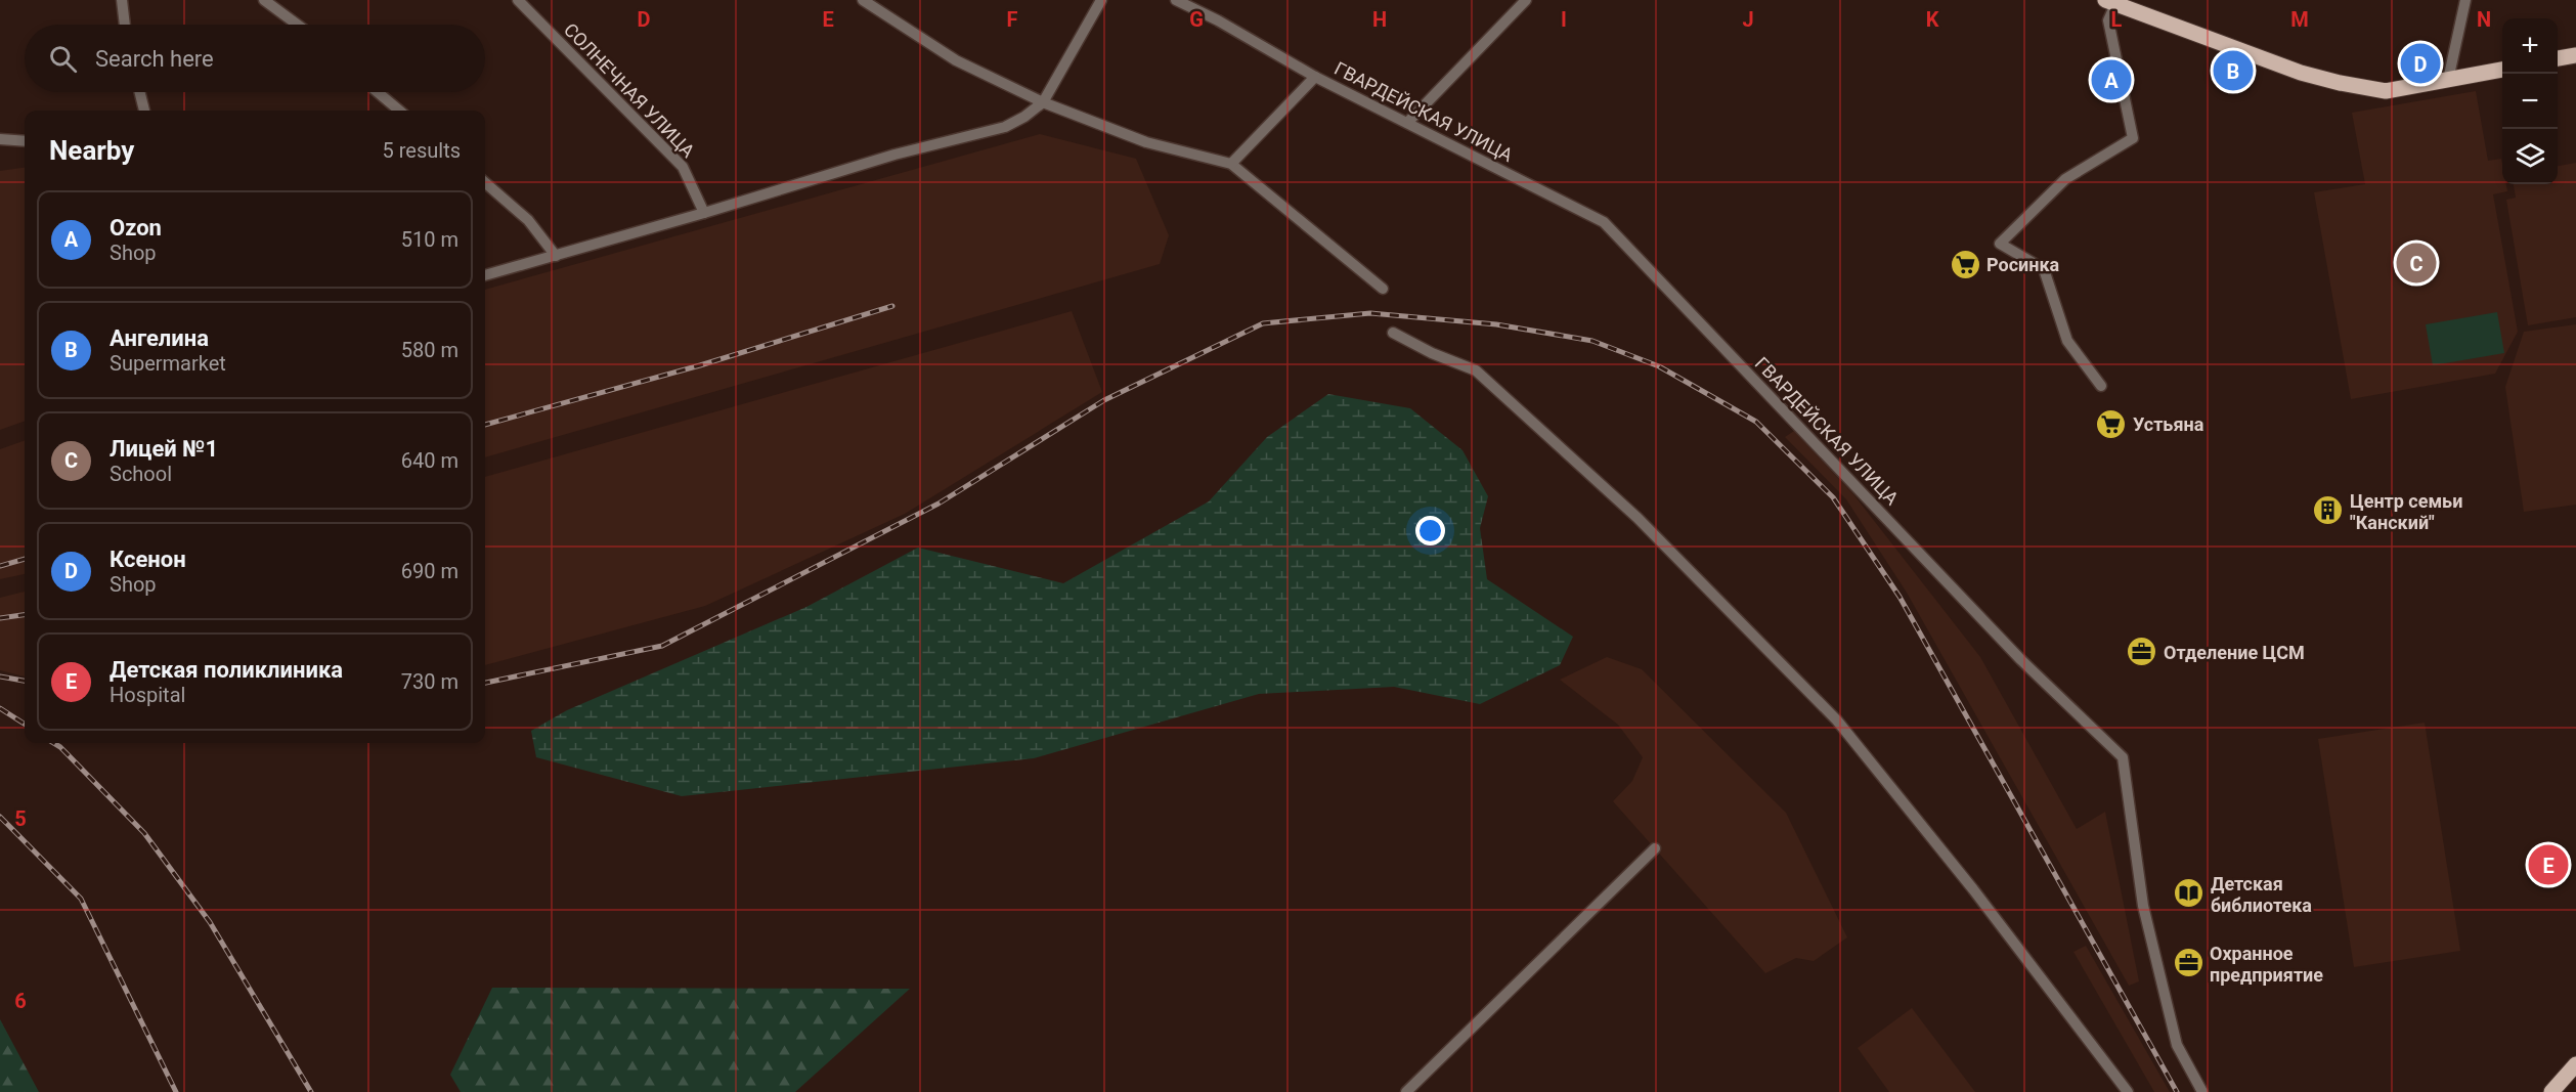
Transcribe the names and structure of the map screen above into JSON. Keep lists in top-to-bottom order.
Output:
{
  "streets": {
    "street": ["СОЛНЕЧНАЯ УЛИЦА", "ГВАРДЕЙСКАЯ УЛИЦА"]
  },
  "places": {
    "supermarket": ["Росинка", "Устьяна"],
    "building": ["Центр семьи \"Канский\""],
    "office": ["Отделение ЦСМ", "Охранное предприятие"],
    "library": ["Детская библиотека"]
  },
  "page": {
    "map_buttons": ["+", "−"],
    "search": "Search here",
    "pins": [
      "D",
      "B",
      "A",
      "C",
      "E"
    ],
    "heading": ["Nearby", "5 results"],
    "list": [
      {
        "mark": "A",
        "name": "Ozon",
        "note": "Shop",
        "value": "510 m"
      },
      {
        "mark": "B",
        "name": "Ангелина",
        "note": "Supermarket",
        "value": "580 m"
      },
      {
        "mark": "C",
        "name": "Лицей №1",
        "note": "School",
        "value": "640 m"
      },
      {
        "mark": "D",
        "name": "Ксенон",
        "note": "Shop",
        "value": "690 m"
      },
      {
        "mark": "E",
        "name": "Детская поликлиника",
        "note": "Hospital",
        "value": "730 m"
      }
    ]
  },
  "grid": {
    "columns": [
      "D",
      "E",
      "F",
      "G",
      "H",
      "I",
      "J",
      "K",
      "L",
      "M",
      "N"
    ],
    "rows": ["5", "6"]
  }
}
